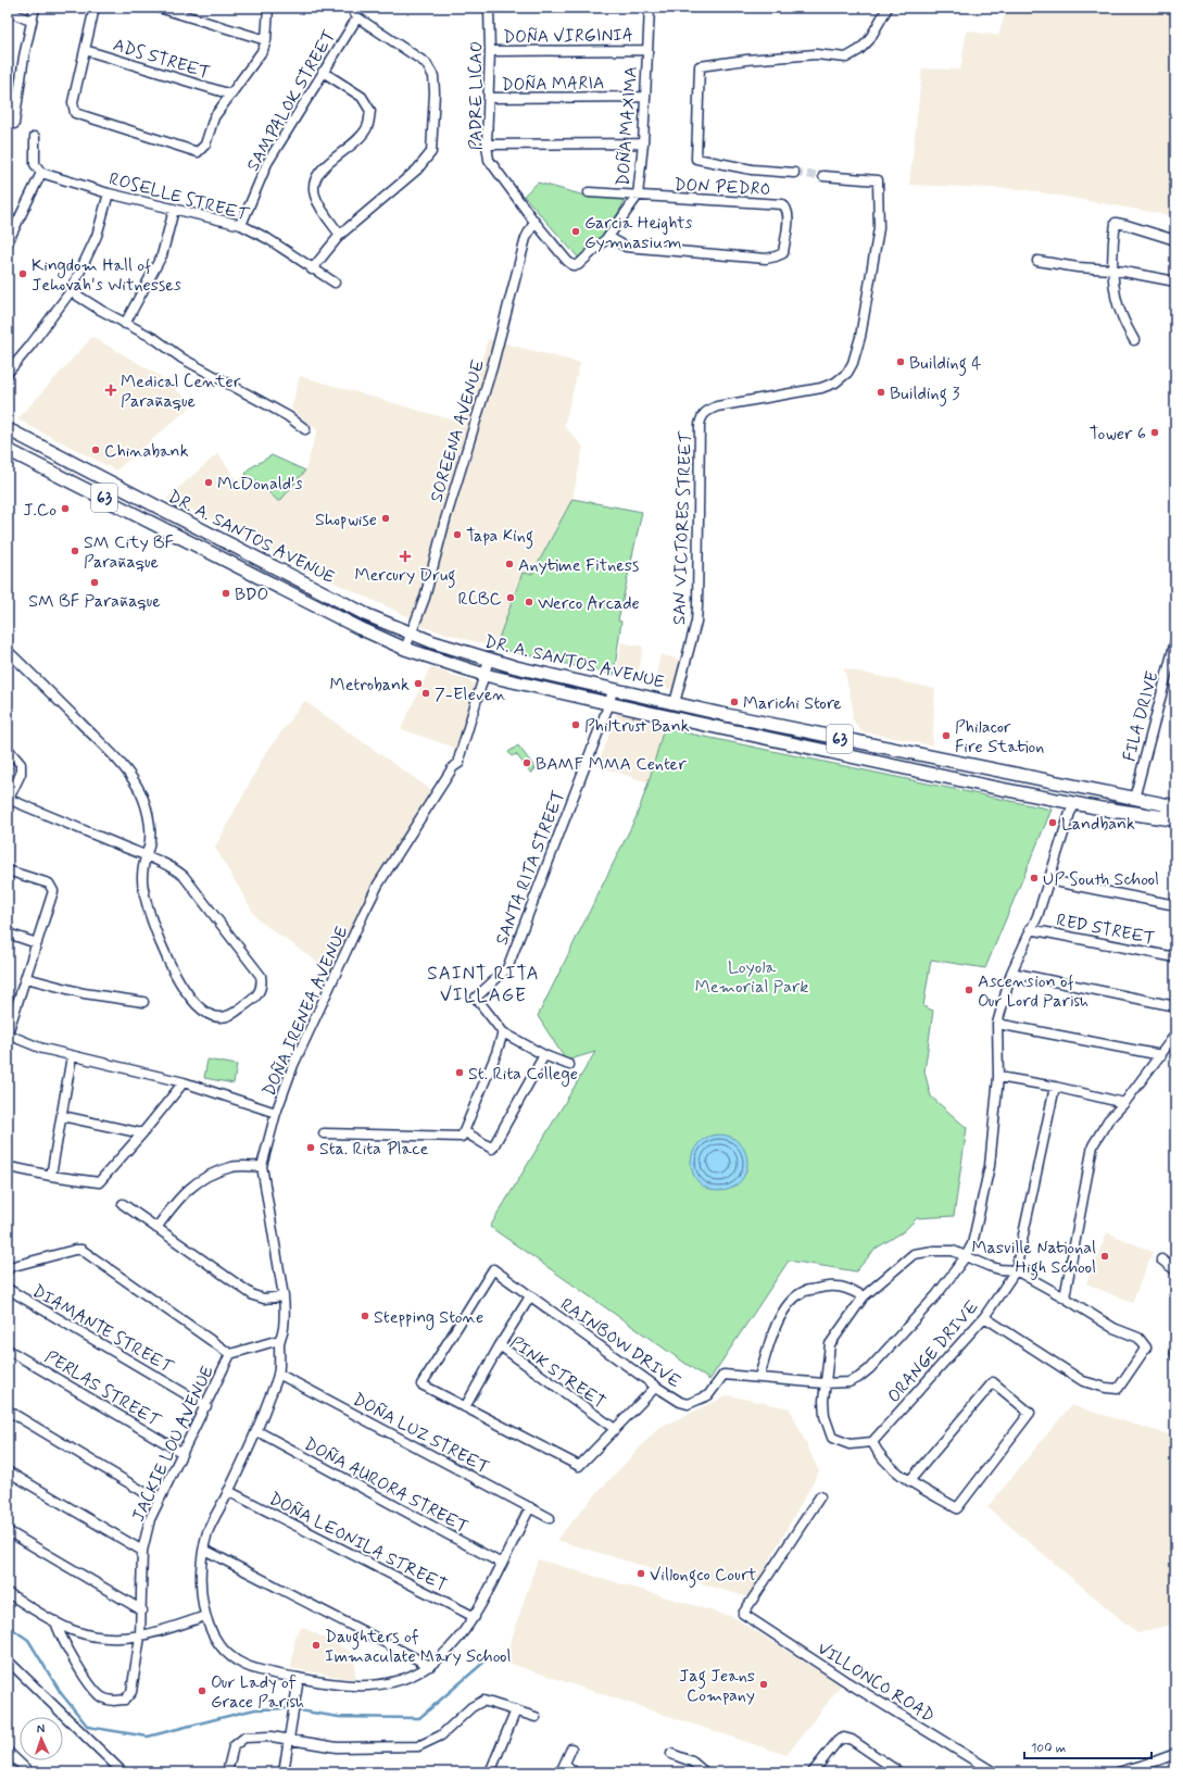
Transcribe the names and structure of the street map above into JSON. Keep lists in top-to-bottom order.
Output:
{
  "streets": {
    "main road": ["63", "DR. A. SANTOS AVENUE"],
    "street": [
      "DOÑA VIRGINIA",
      "ADS STREET",
      "DOÑA MARIA",
      "PADRE LICAO",
      "SAMPALOK STREET",
      "DOÑA MAXIMA",
      "DON PEDRO",
      "ROSELLE STREET",
      "SOREENA AVENUE",
      "SAN VICTORES STREET",
      "FILA DRIVE",
      "SANTA RITA STREET",
      "RED STREET",
      "DOÑA IRENEA AVENUE",
      "DIAMANTE STREET",
      "RAINBOW DRIVE",
      "ORANGE DRIVE",
      "PINK STREET",
      "PERLAS STREET",
      "DOÑA LUZ STREET",
      "JACKIE LOU AVENUE",
      "DOÑA AURORA STREET",
      "DOÑA LEONILA STREET",
      "VILLONCO ROAD"
    ]
  },
  "crossings": [
    ["DOÑA VIRGINIA", "PADRE LICAO"],
    ["DOÑA VIRGINIA", "DOÑA MAXIMA"],
    ["DOÑA MARIA", "PADRE LICAO"],
    ["DOÑA MARIA", "DOÑA MAXIMA"],
    ["PADRE LICAO", "DOÑA MAXIMA"],
    ["PADRE LICAO", "SOREENA AVENUE"],
    ["SAMPALOK STREET", "ROSELLE STREET"],
    ["DOÑA MAXIMA", "DON PEDRO"],
    ["SOREENA AVENUE", "DR. A. SANTOS AVENUE"],
    ["SAN VICTORES STREET", "DR. A. SANTOS AVENUE"],
    ["DR. A. SANTOS AVENUE", "FILA DRIVE"],
    ["DR. A. SANTOS AVENUE", "SANTA RITA STREET"],
    ["DR. A. SANTOS AVENUE", "DOÑA IRENEA AVENUE"],
    ["DR. A. SANTOS AVENUE", "RAINBOW DRIVE"],
    ["RED STREET", "RAINBOW DRIVE"],
    ["DOÑA IRENEA AVENUE", "DOÑA LUZ STREET"],
    ["DOÑA IRENEA AVENUE", "JACKIE LOU AVENUE"],
    ["DOÑA IRENEA AVENUE", "DOÑA AURORA STREET"],
    ["DOÑA IRENEA AVENUE", "DOÑA LEONILA STREET"],
    ["DIAMANTE STREET", "JACKIE LOU AVENUE"],
    ["RAINBOW DRIVE", "PINK STREET"],
    ["PERLAS STREET", "JACKIE LOU AVENUE"]
  ],
  "districts": ["SAINT RITA VILLAGE"],
  "parks": ["Loyola Memorial Park"],
  "places": {
    "other": [
      "Garcia Heights Gymnasium",
      "Kingdom Hall of Jehovah's Witnesses",
      "Building 4",
      "Building 3",
      "Tower 6",
      "Chinabank",
      "McDonald's",
      "J.Co",
      "Shopwise",
      "Tapa King",
      "SM City BF Parañaque",
      "Anytime Fitness",
      "SM BF Parañaque",
      "BDO",
      "RCBC",
      "Werco Arcade",
      "Metrobank",
      "7-Eleven",
      "Marichi Store",
      "Philtrust Bank",
      "Philacor Fire Station",
      "BAMF MMA Center",
      "Landbank",
      "UP South School",
      "Ascension of Our Lord Parish",
      "St. Rita College",
      "Sta. Rita Place",
      "Masville National High School",
      "Stepping Stone",
      "Villongco Court",
      "Daughters of Immaculate Mary School",
      "Jag Jeans Company",
      "Our Lady of Grace Parish"
    ],
    "health": ["Medical Center Parañaque", "Mercury Drug"]
  },
  "scale_bar": "100 m",
  "north": "top"
}
